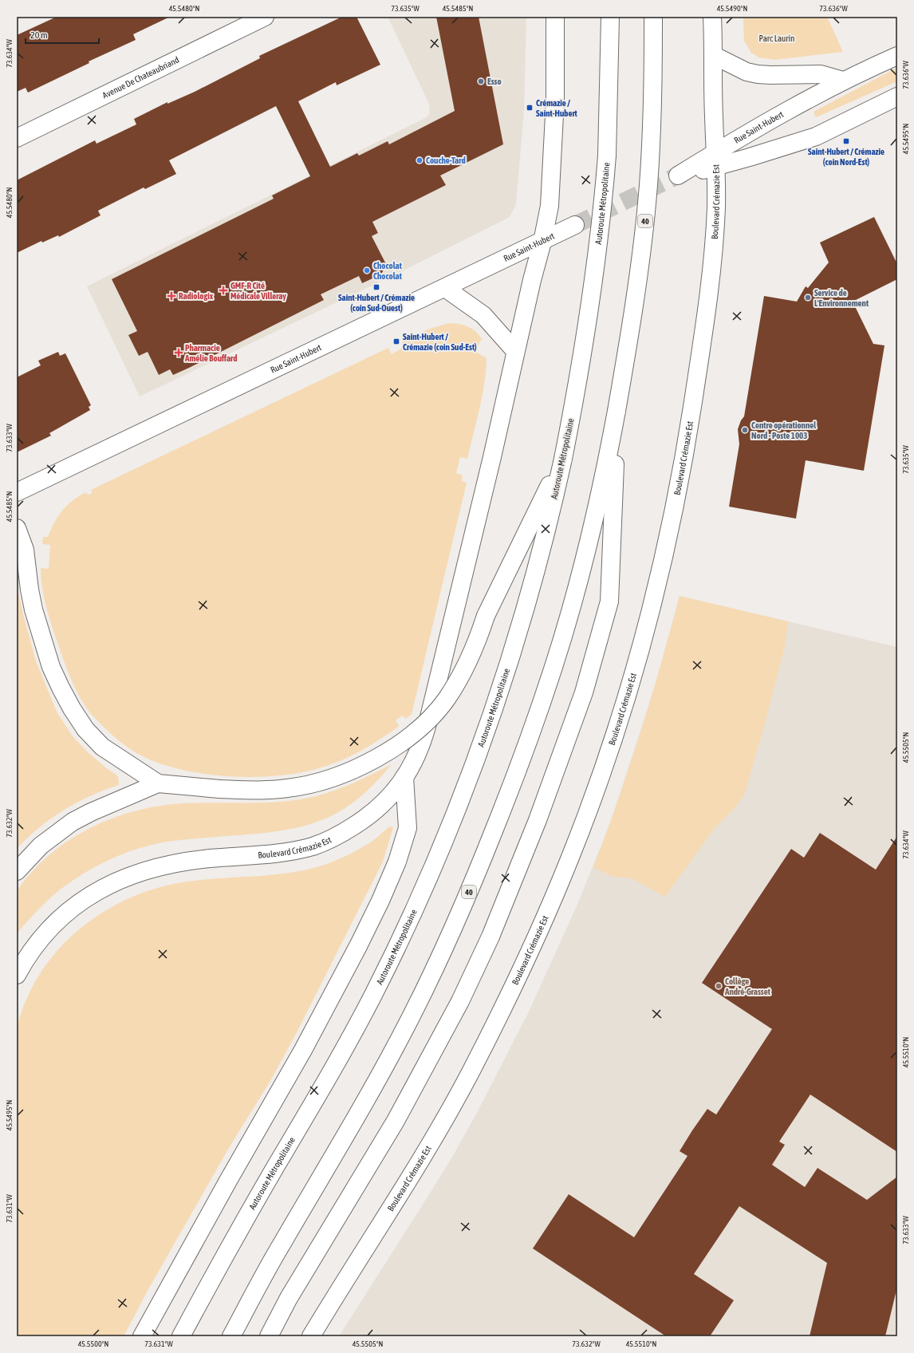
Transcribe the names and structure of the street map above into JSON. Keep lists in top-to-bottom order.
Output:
{
  "streets": {
    "main road": [
      "Avenue De Chateaubriand",
      "Rue Saint-Hubert",
      "Boulevard Crémazie Est",
      "Autoroute Métropolitaine",
      "40"
    ]
  },
  "crossings": [
    ["Rue Saint-Hubert", "Boulevard Crémazie Est"]
  ],
  "parks": ["Parc Laurin"],
  "places": {
    "other": [
      "Esso",
      "Couche-Tard",
      "Chocolat Chocolat",
      "Service de L'Environnement",
      "Centre opérationnel Nord - Poste 1003",
      "Collège André-Grasset"
    ],
    "transit": [
      "Crémazie / Saint-Hubert",
      "Saint-Hubert / Crémazie (coin Nord-Est)",
      "Saint-Hubert / Crémazie (coin Sud-Ouest)",
      "Saint-Hubert / Crémazie (coin Sud-Est)"
    ],
    "health": ["GMF-R Cité Médicale Villeray", "Radiologix", "Pharmacie Amélie Bouffard"]
  },
  "scale_bar": "20 m",
  "coordinates": [
    "45.5480°N",
    "73.635°W",
    "45.5485°N",
    "45.5490°N",
    "73.636°W",
    "73.634°W",
    "45.5495°N",
    "73.633°W",
    "45.5505°N",
    "73.632°W",
    "45.5510°N",
    "73.631°W",
    "45.5500°N"
  ]
}
